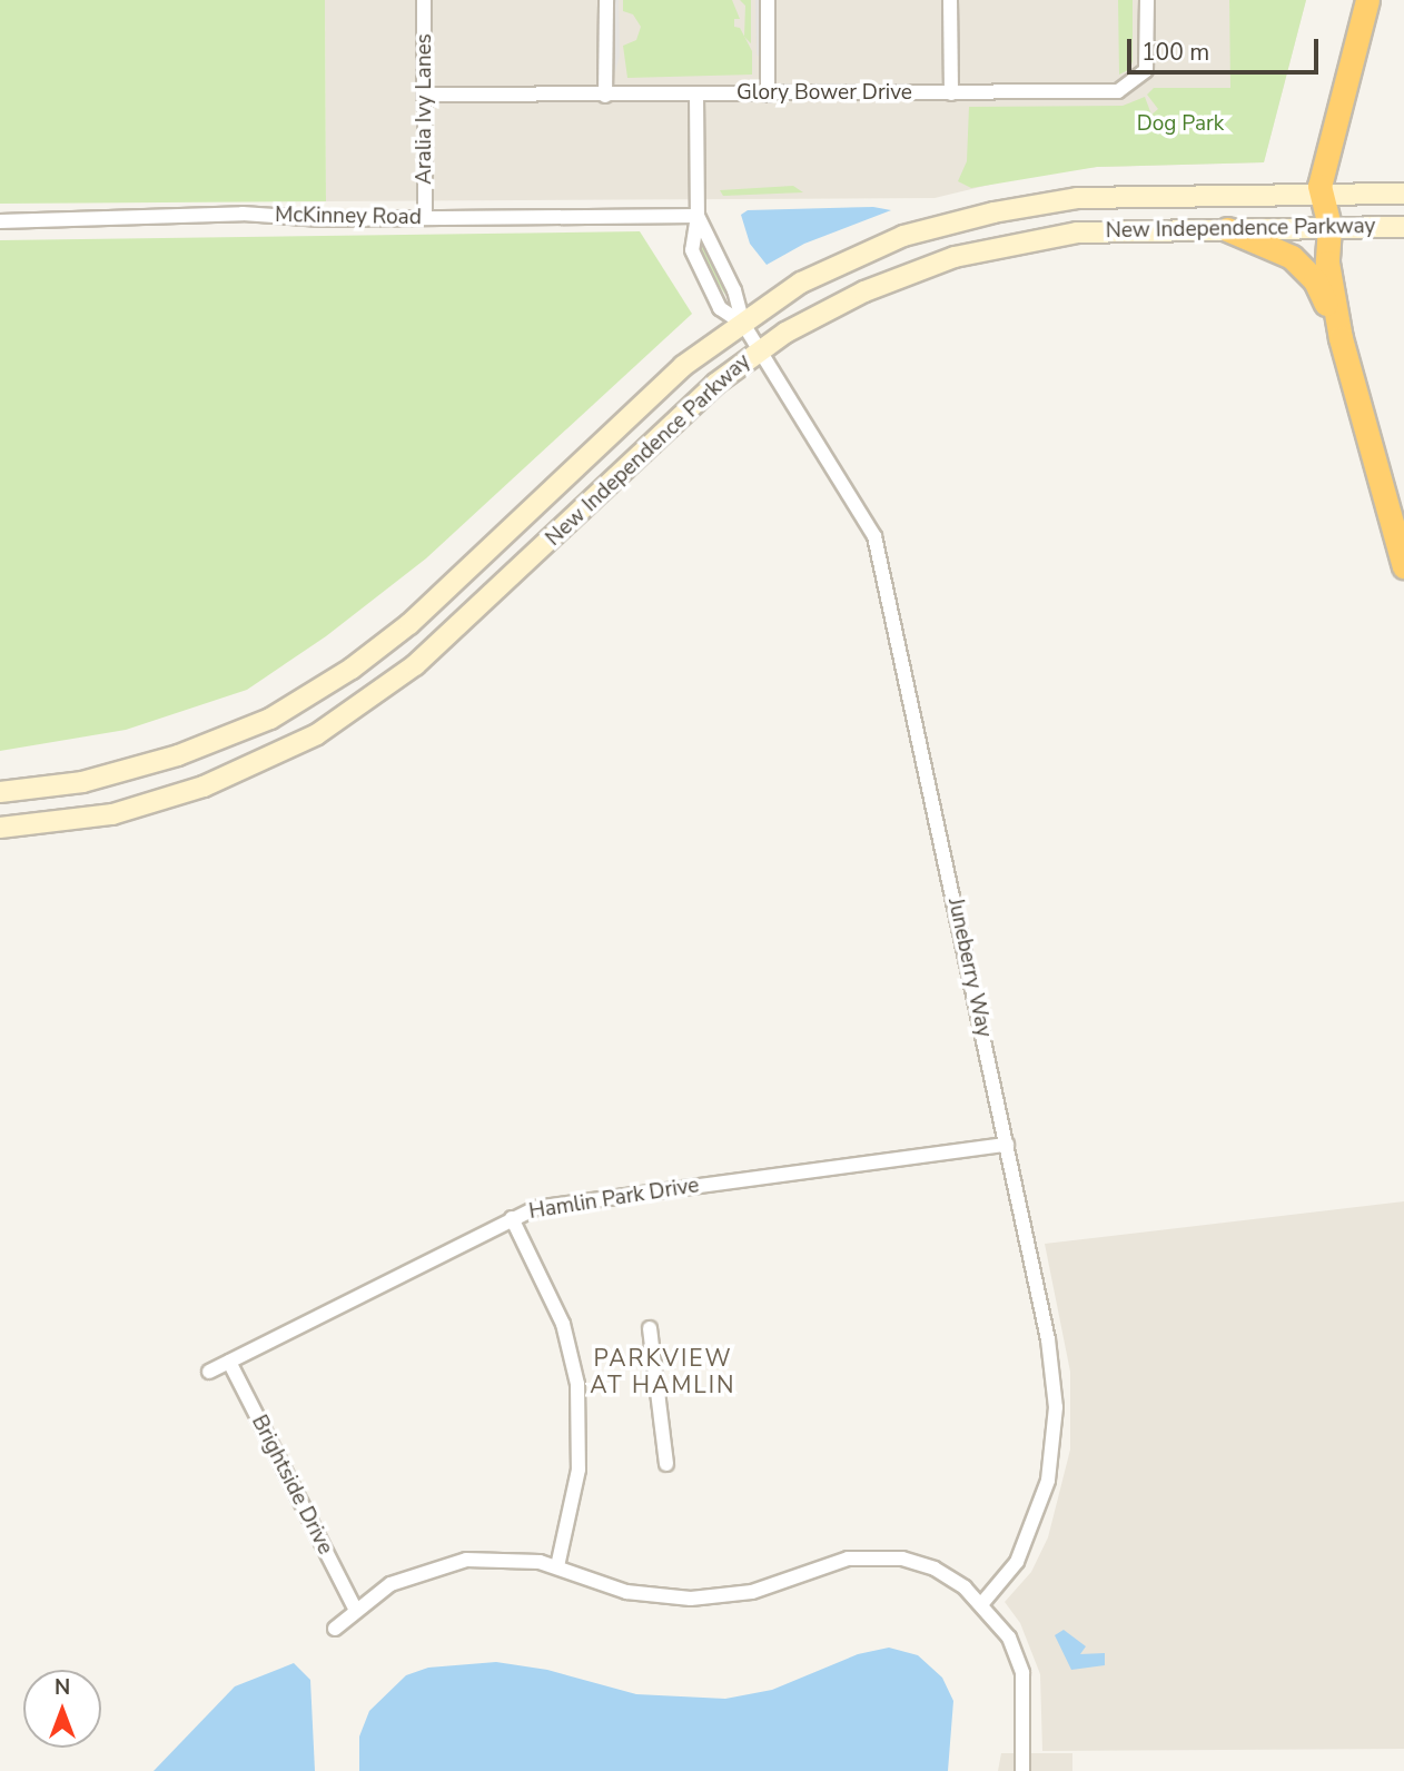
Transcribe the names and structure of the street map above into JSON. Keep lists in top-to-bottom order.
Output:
{
  "streets": {
    "main road": ["New Independence Parkway"],
    "street": [
      "Glory Bower Drive",
      "Aralia Ivy Lanes",
      "McKinney Road",
      "Juneberry Way",
      "Hamlin Park Drive",
      "Brightside Drive"
    ]
  },
  "crossings": [
    ["Glory Bower Drive", "Aralia Ivy Lanes"],
    ["Aralia Ivy Lanes", "McKinney Road"],
    ["New Independence Parkway", "Juneberry Way"],
    ["Juneberry Way", "Hamlin Park Drive"],
    ["Hamlin Park Drive", "Brightside Drive"]
  ],
  "districts": ["PARKVIEW AT HAMLIN"],
  "parks": ["Dog Park"],
  "scale_bar": "100 m",
  "north": "top"
}
